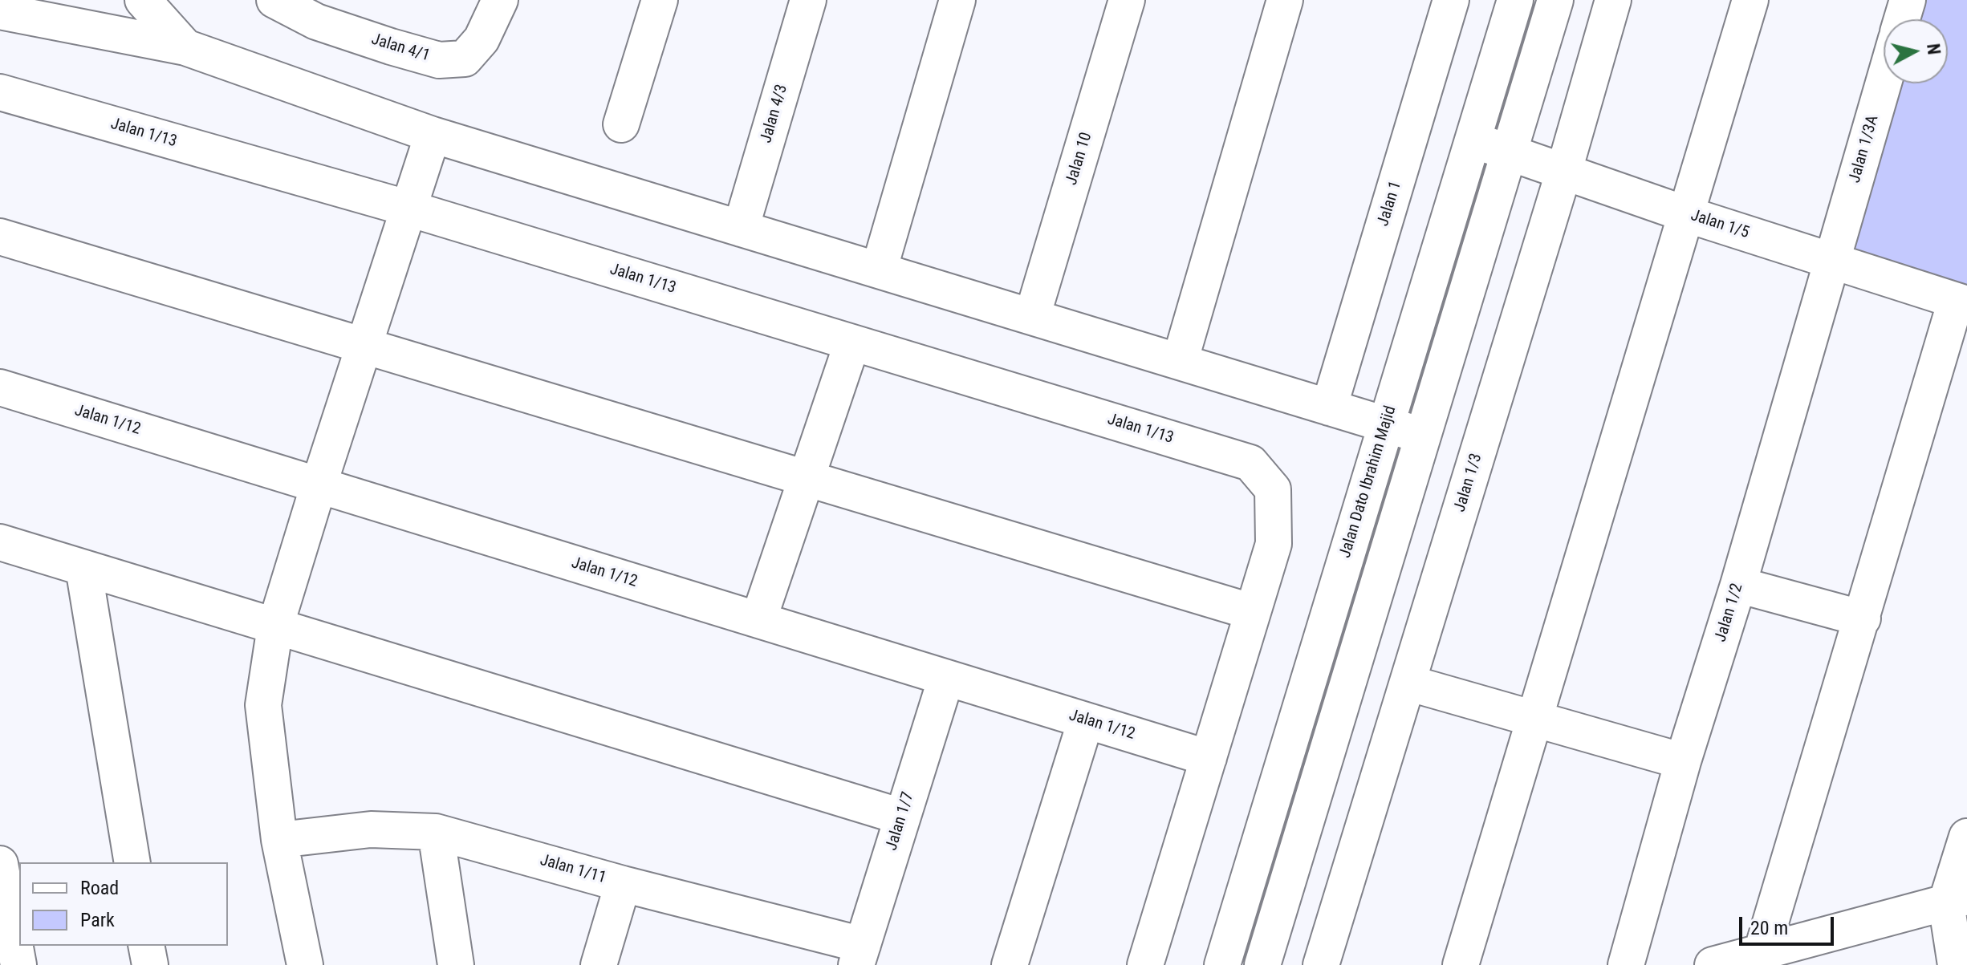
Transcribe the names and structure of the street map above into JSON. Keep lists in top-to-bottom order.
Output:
{
  "streets": {
    "street": [
      "Jalan 4/1",
      "Jalan 4/3",
      "Jalan 1/13",
      "Jalan 1/3A",
      "Jalan 10",
      "Jalan 1",
      "Jalan 1/5",
      "Jalan 1/12",
      "Jalan Dato Ibrahim Majid",
      "Jalan 1/3",
      "Jalan 1/2",
      "Jalan 1/7",
      "Jalan 1/11"
    ]
  },
  "crossings": [
    ["Jalan 1/3A", "Jalan 1/5"],
    ["Jalan 1/3A", "Jalan 1/2"],
    ["Jalan 1/5", "Jalan Dato Ibrahim Majid"],
    ["Jalan 1/5", "Jalan 1/3"],
    ["Jalan 1/5", "Jalan 1/2"],
    ["Jalan 1/12", "Jalan 1/7"],
    ["Jalan 1/7", "Jalan 1/11"]
  ],
  "legend": ["Road", "Park"],
  "scale_bar": "20 m",
  "north": "right"
}
